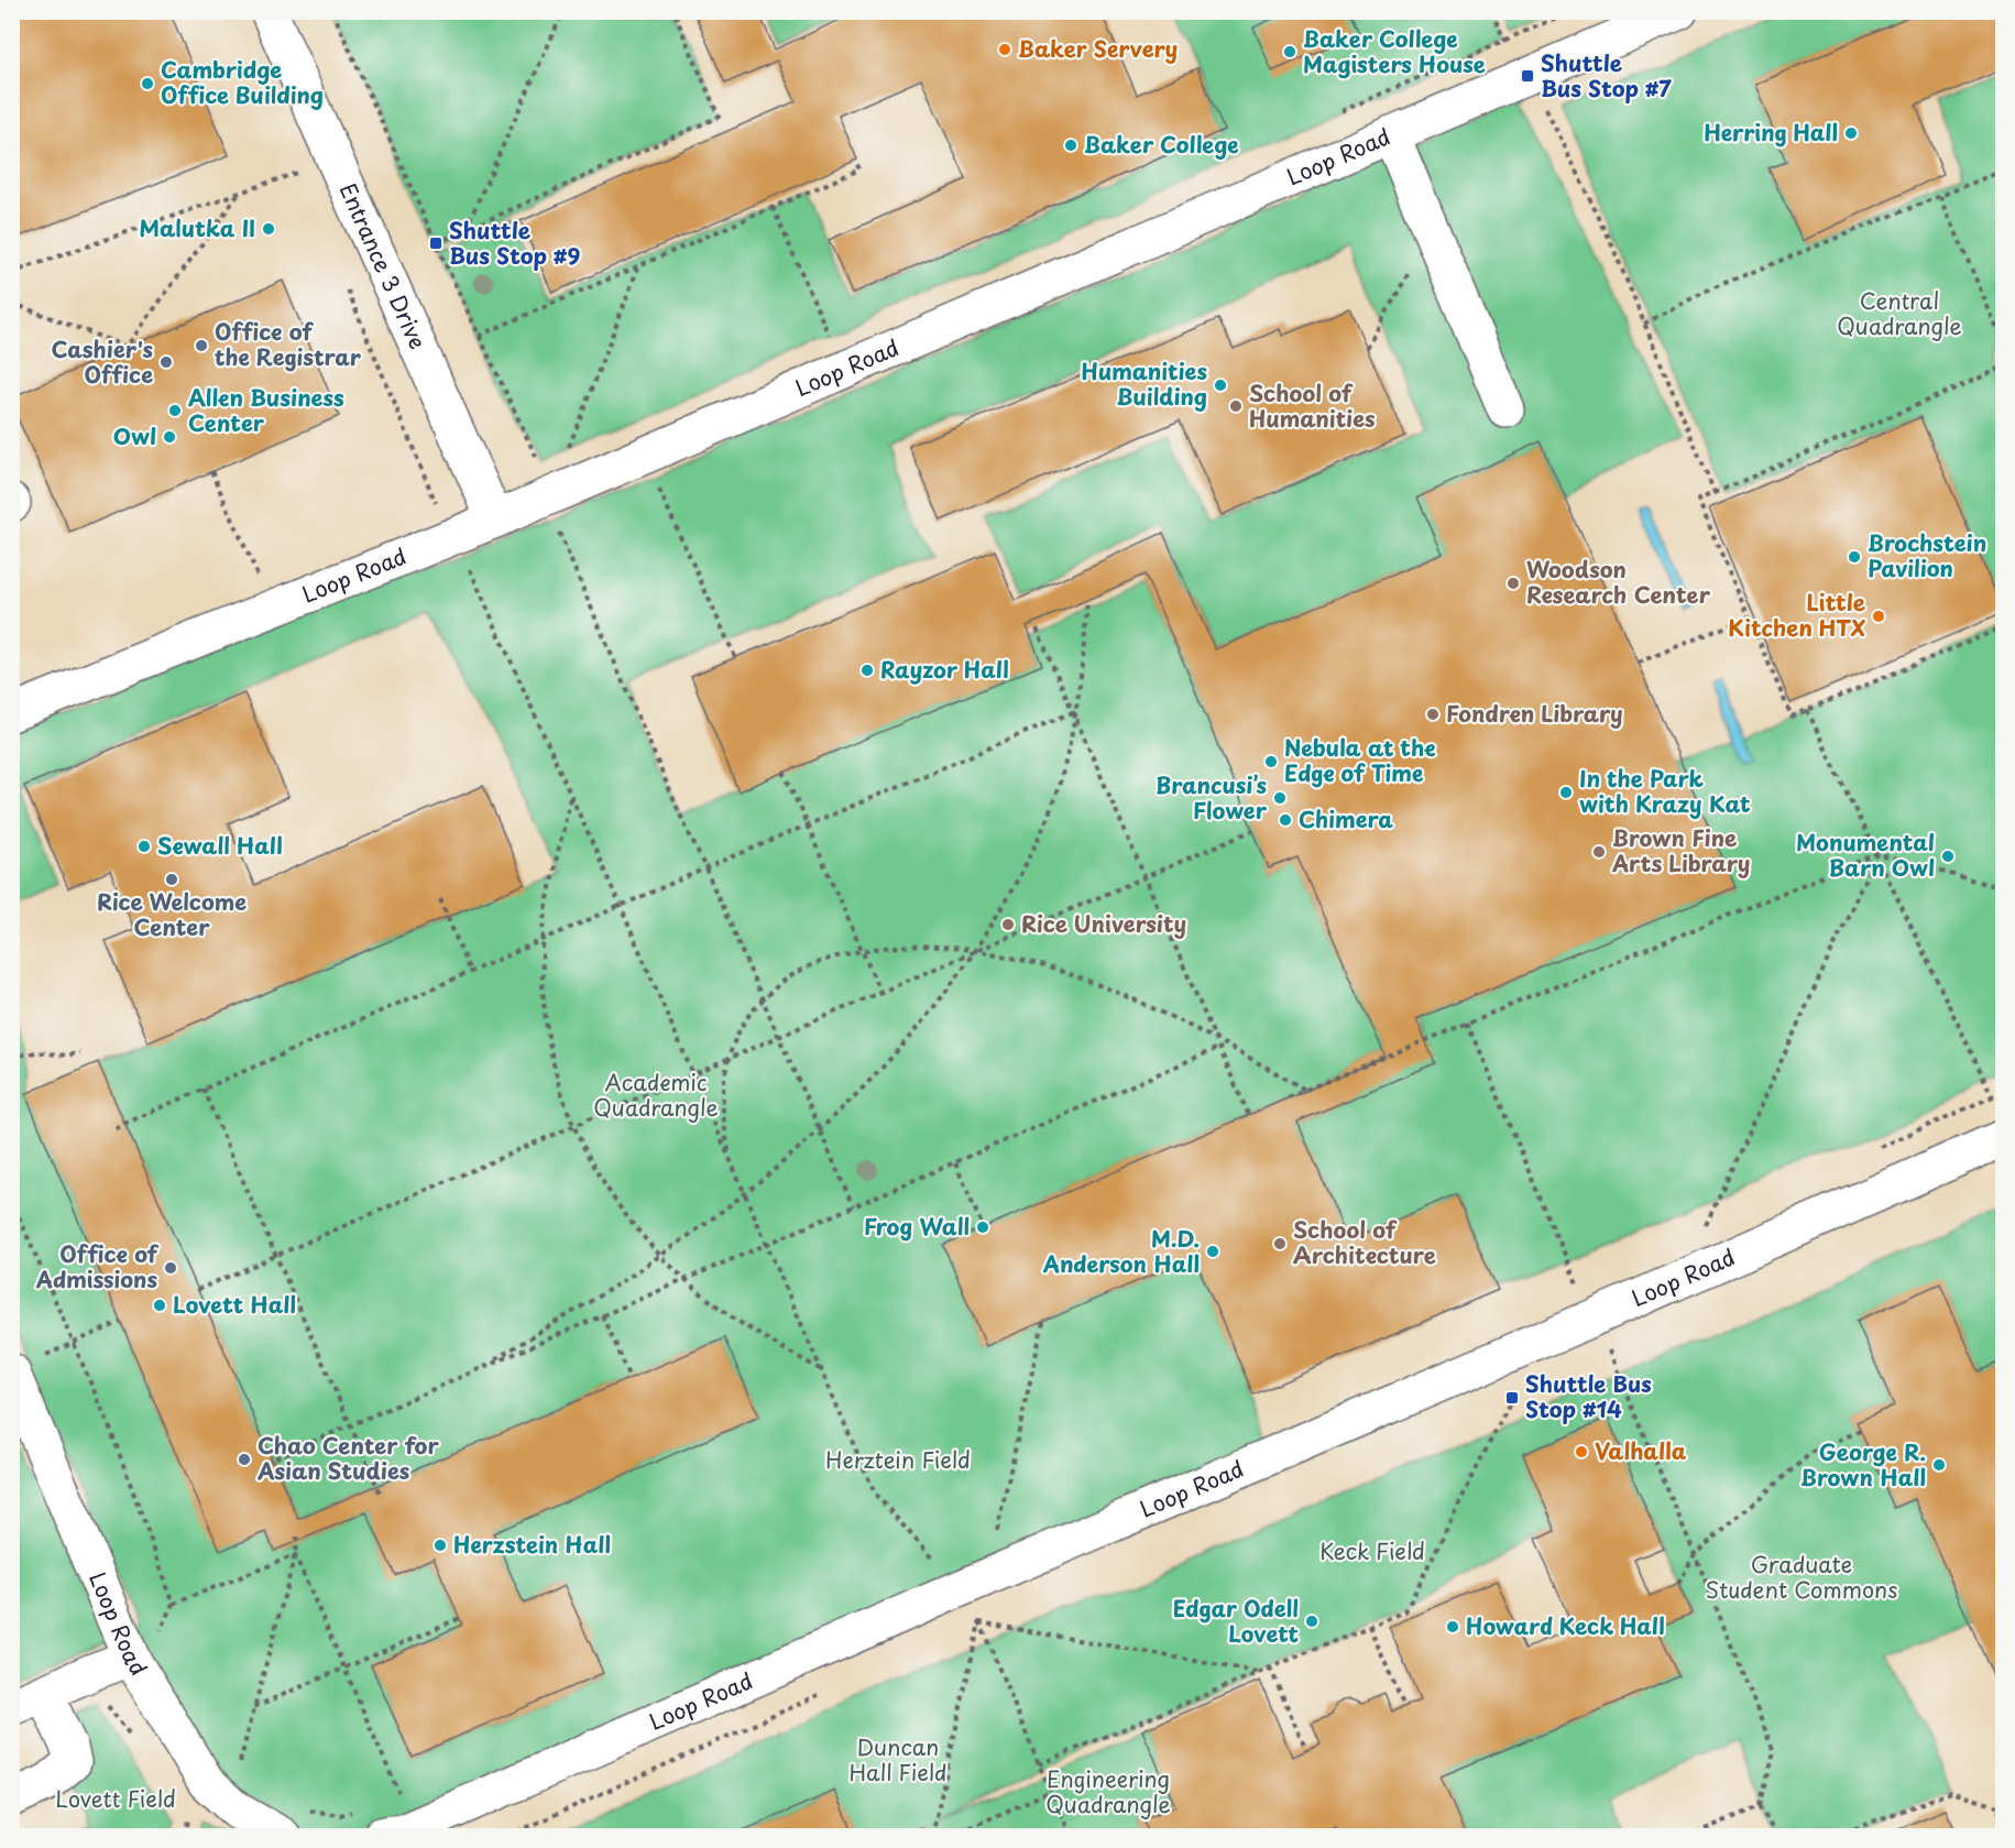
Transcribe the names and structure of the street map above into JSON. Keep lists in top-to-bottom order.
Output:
{
  "streets": {
    "lane": ["Loop Road", "Entrance 3 Drive"]
  },
  "crossings": [
    ["Loop Road", "Entrance 3 Drive"]
  ],
  "parks": [
    "Central Quadrangle",
    "Academic Quadrangle",
    "Herztein Field",
    "Keck Field",
    "Graduate Student Commons",
    "Duncan Hall Field",
    "Engineering Quadrangle",
    "Lovett Field"
  ],
  "places": {
    "other": [
      "Baker Servery",
      "Baker College Magisters House",
      "Cambridge Office Building",
      "Herring Hall",
      "Baker College",
      "Malutka II",
      "Office of the Registrar",
      "Cashier's Office",
      "Humanities Building",
      "School of Humanities",
      "Allen Business Center",
      "Owl",
      "Brochstein Pavilion",
      "Woodson Research Center",
      "Little Kitchen HTX",
      "Rayzor Hall",
      "Fondren Library",
      "Nebula at the Edge of Time",
      "In the Park with Krazy Kat",
      "Brancusi’s Flower",
      "Chimera",
      "Sewall Hall",
      "Brown Fine Arts Library",
      "Monumental Barn Owl",
      "Rice Welcome Center",
      "Rice University",
      "Frog Wall",
      "School of Architecture",
      "M.D. Anderson Hall",
      "Office of Admissions",
      "Lovett Hall",
      "Valhalla",
      "Chao Center for Asian Studies",
      "George R. Brown Hall",
      "Herzstein Hall",
      "Edgar Odell Lovett",
      "Howard Keck Hall"
    ],
    "transit": ["Shuttle Bus Stop #7", "Shuttle Bus Stop #9", "Shuttle Bus Stop #14"]
  }
}
